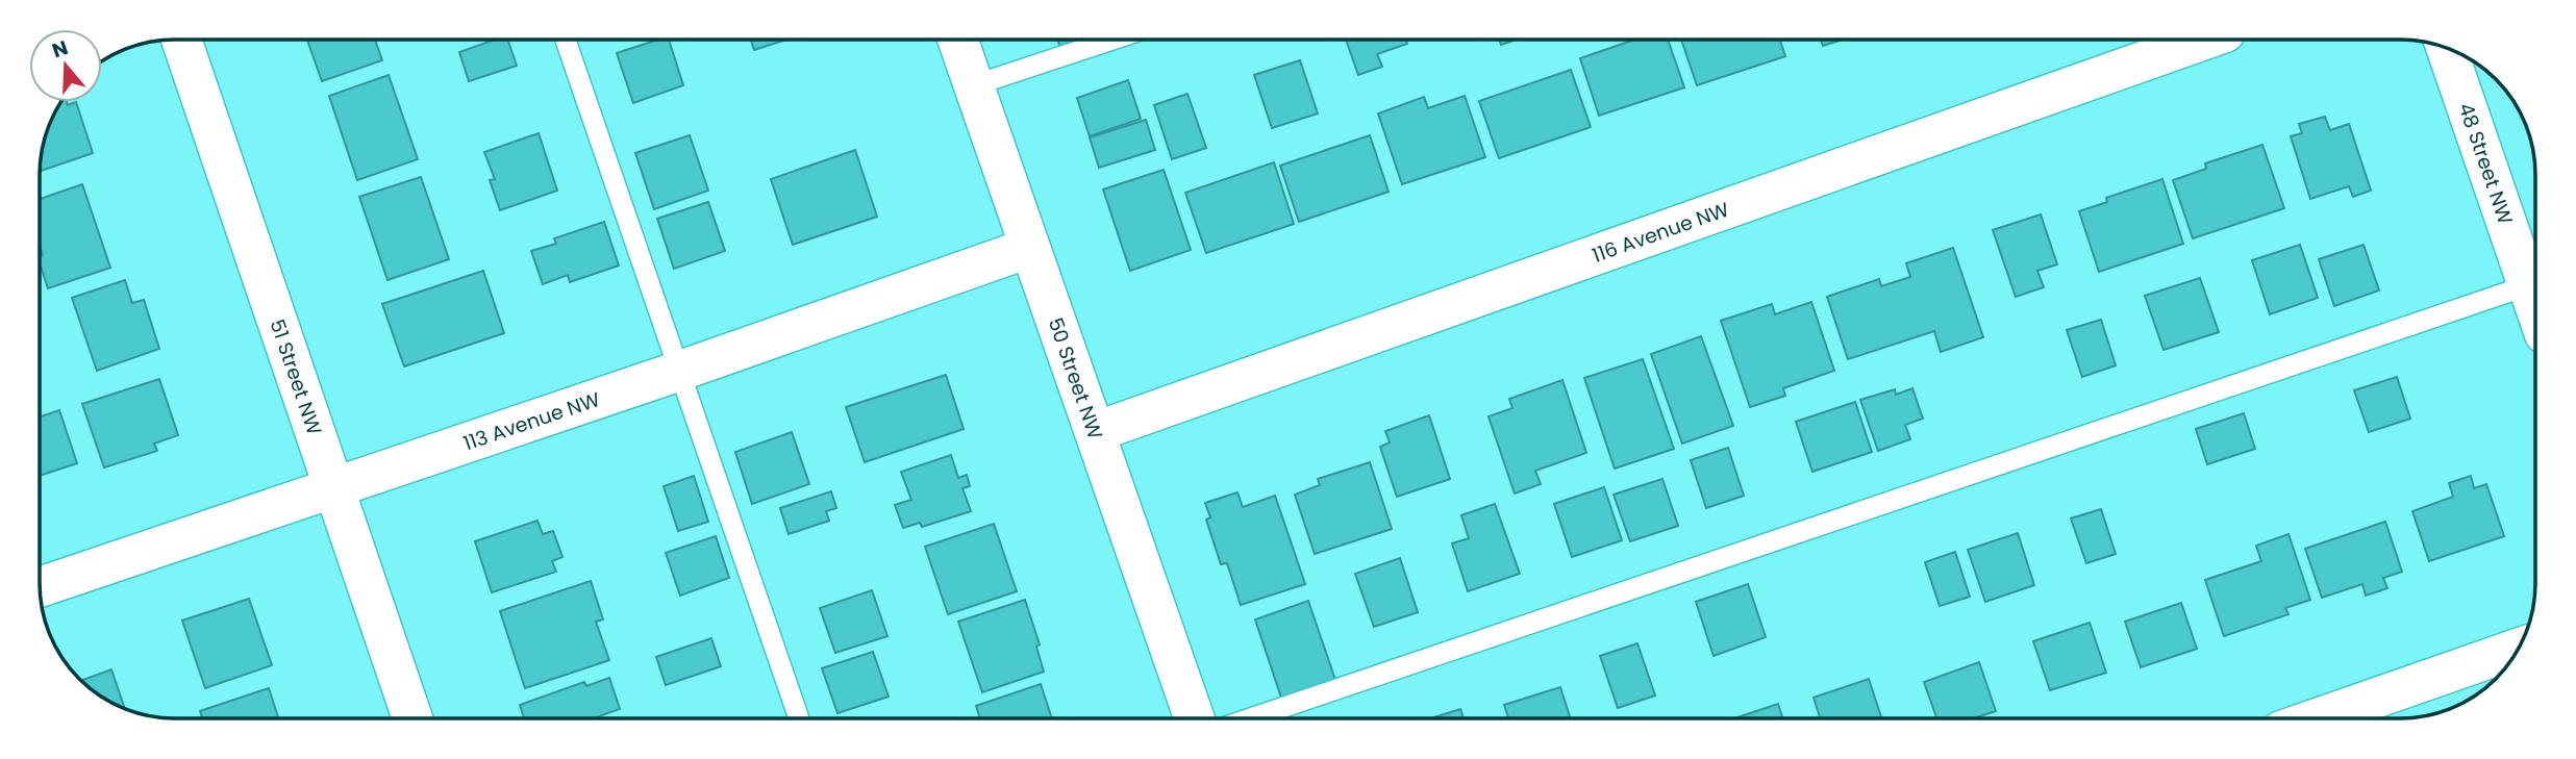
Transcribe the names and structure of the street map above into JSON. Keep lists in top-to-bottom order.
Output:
{
  "streets": {
    "street": [
      "48 Street NW",
      "116 Avenue NW",
      "51 Street NW",
      "50 Street NW",
      "113 Avenue NW"
    ]
  },
  "crossings": [
    ["116 Avenue NW", "50 Street NW"],
    ["51 Street NW", "113 Avenue NW"],
    ["50 Street NW", "113 Avenue NW"]
  ],
  "north": "top"
}
